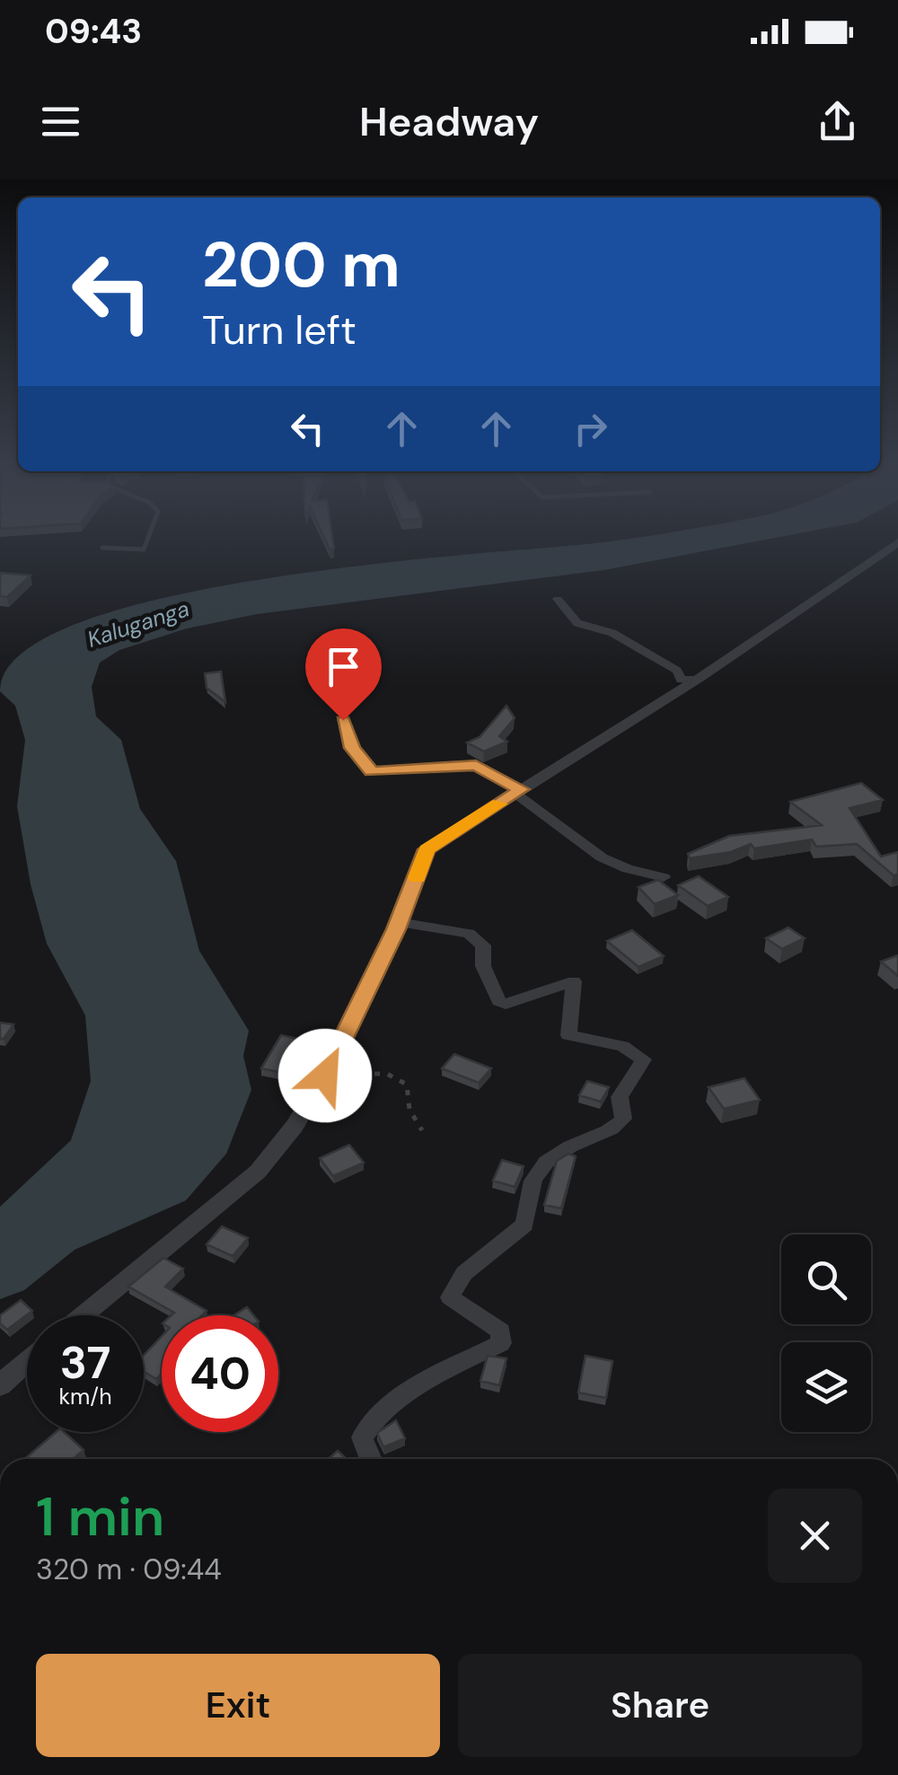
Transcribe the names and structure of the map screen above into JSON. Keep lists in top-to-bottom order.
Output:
{
  "water": ["Kaluganga"],
  "page": {
    "status": "09:43",
    "header": "Headway",
    "turn": ["200 m", "Turn left"],
    "speed": "37 km/h",
    "limit": "40",
    "heading": ["1 min", "320 m · 09:44"],
    "buttons": ["Exit", "Share"]
  }
}
